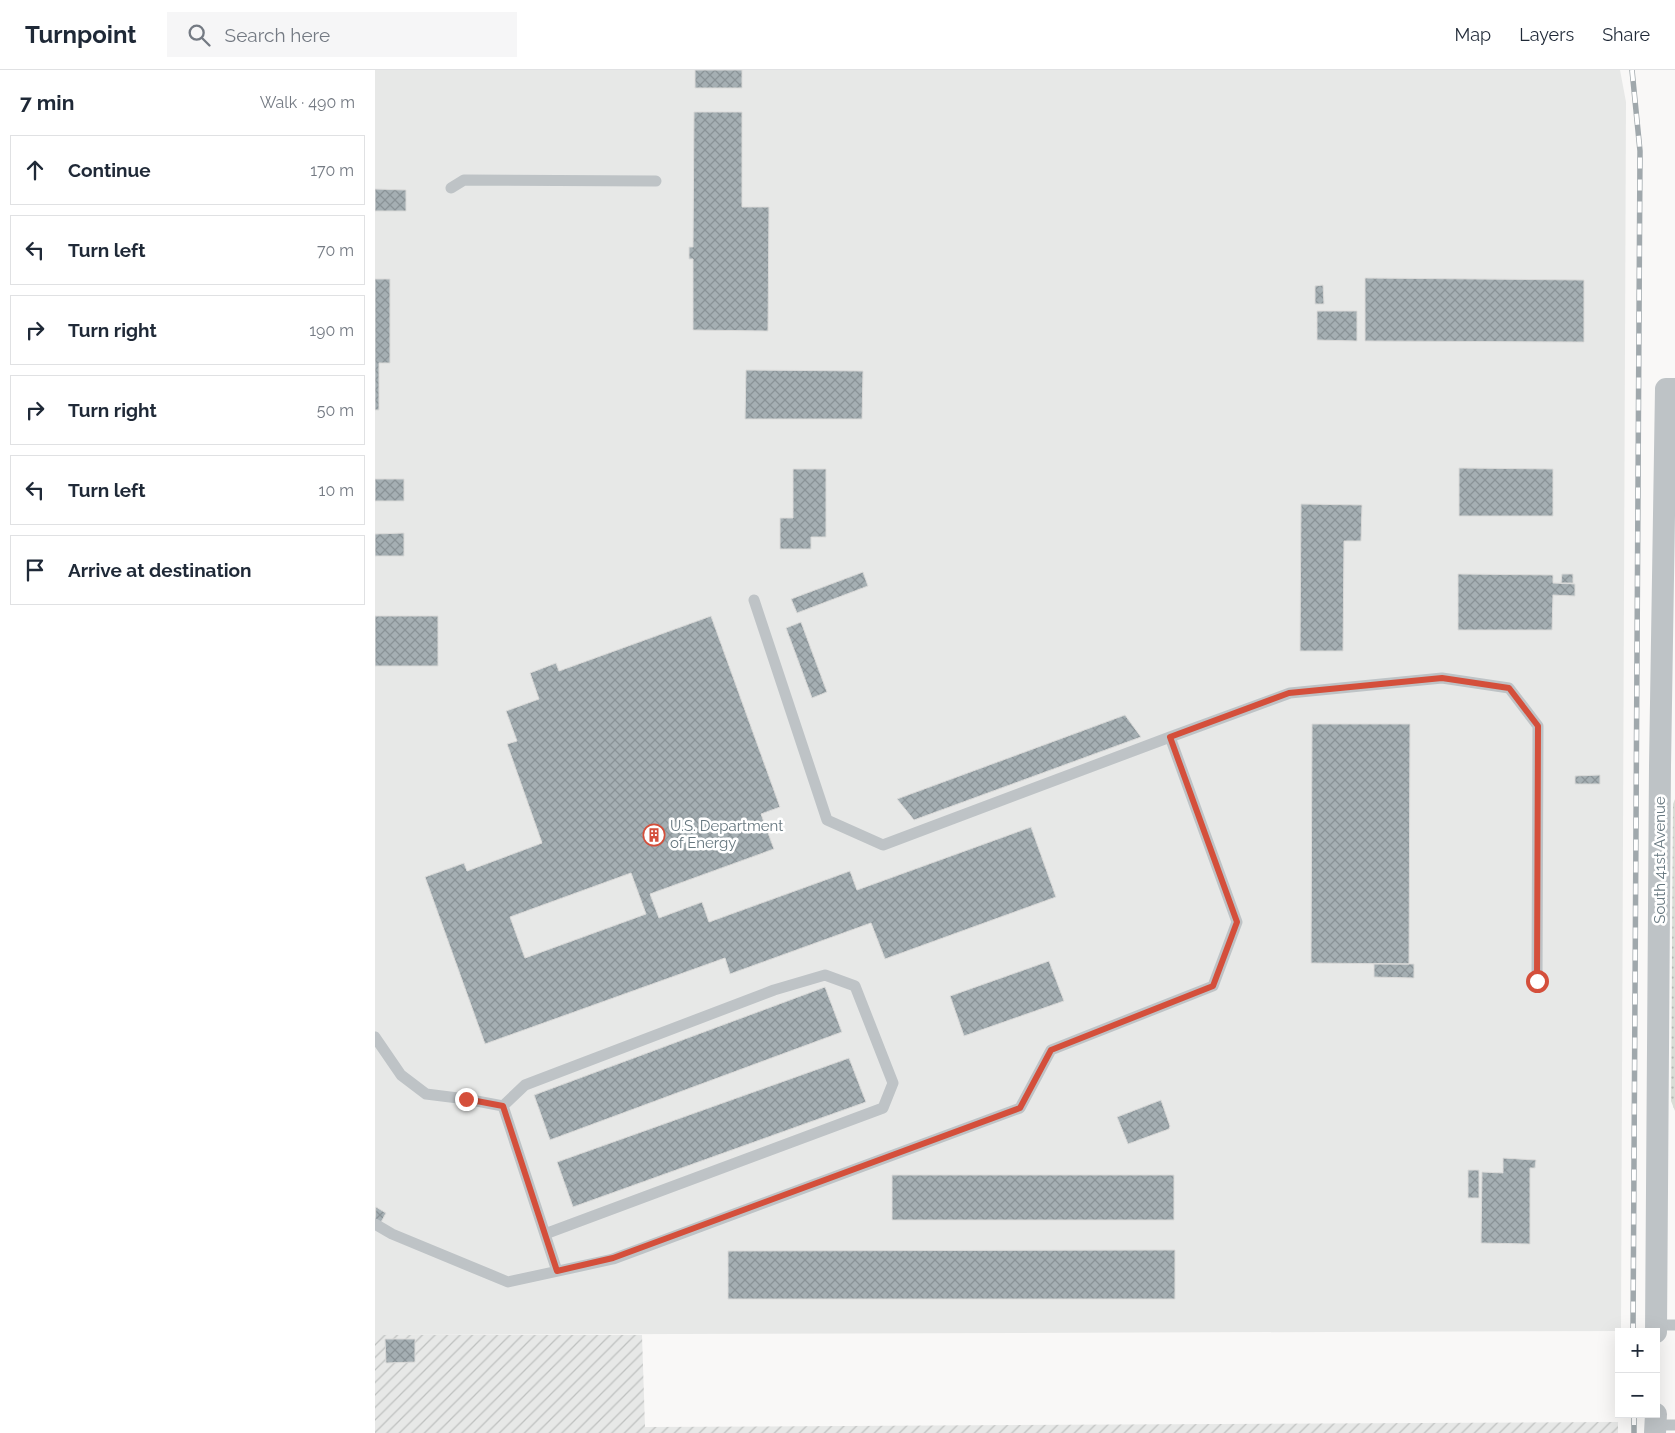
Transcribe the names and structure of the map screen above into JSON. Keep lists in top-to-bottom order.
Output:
{
  "streets": {
    "street": ["South 41st Avenue"]
  },
  "places": {
    "building": ["U.S. Department of Energy"]
  },
  "page": {
    "header": "Turnpoint",
    "search": "Search here",
    "nav": ["Map", "Layers", "Share"],
    "heading": ["7 min", "Walk · 490 m"],
    "list": [
      ["Continue", "170 m"],
      ["Turn left", "70 m"],
      ["Turn right", "190 m"],
      ["Turn right", "50 m"],
      ["Turn left", "10 m"],
      "Arrive at destination"
    ],
    "map_buttons": ["+", "−"]
  }
}
